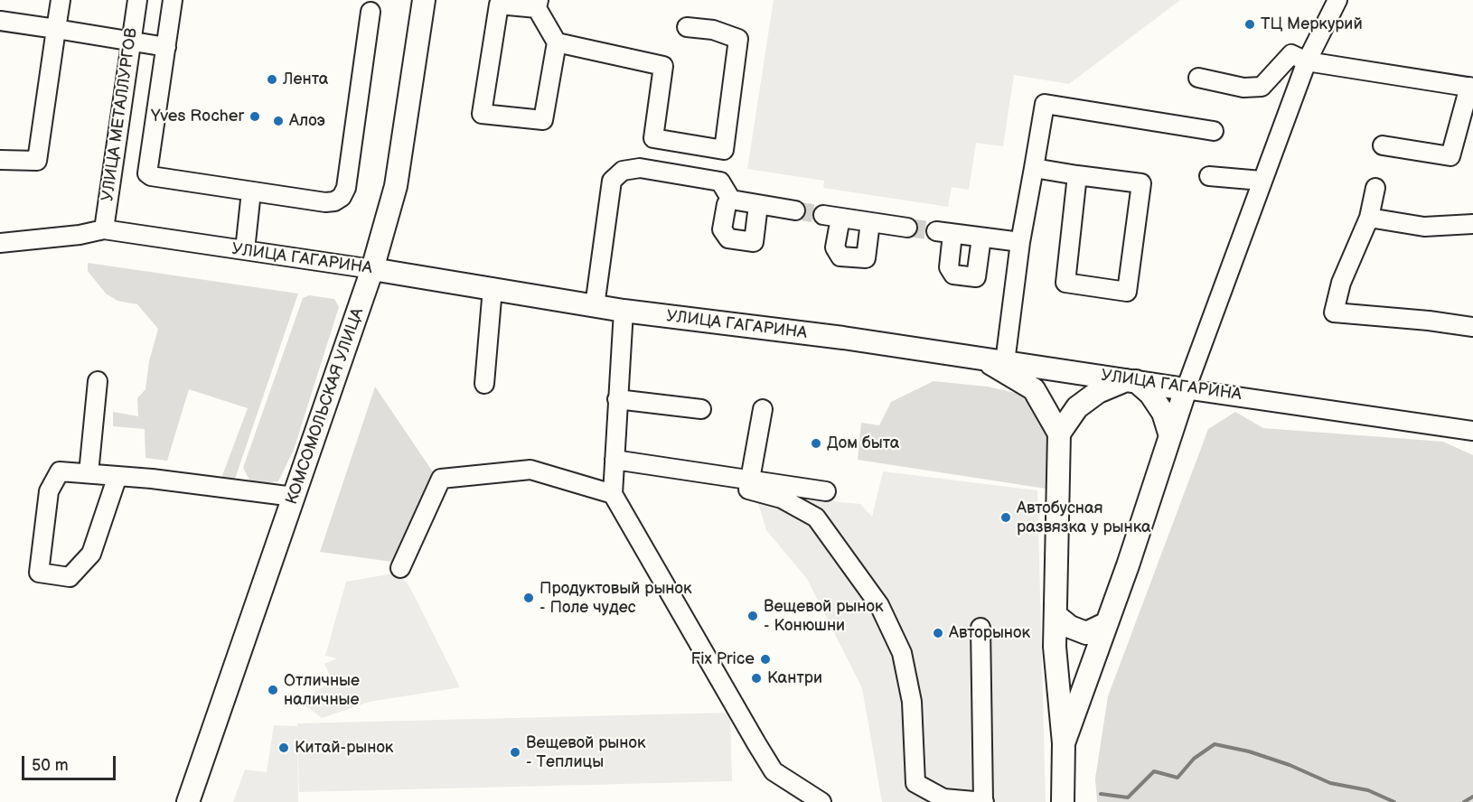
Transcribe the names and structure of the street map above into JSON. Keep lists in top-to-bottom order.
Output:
{
  "streets": {
    "main road": ["УЛИЦА ГАГАРИНА", "КОМСОМОЛЬСКАЯ УЛИЦА"],
    "street": ["УЛИЦА МЕТАЛЛУРГОВ"]
  },
  "crossings": [
    ["УЛИЦА МЕТАЛЛУРГОВ", "УЛИЦА ГАГАРИНА"],
    ["УЛИЦА ГАГАРИНА", "КОМСОМОЛЬСКАЯ УЛИЦА"]
  ],
  "places": [
    "ТЦ Меркурий",
    "Лента",
    "Yves Rocher",
    "Алоэ",
    "Дом быта",
    "Автобусная развязка у рынка",
    "Продуктовый рынок - Поле чудес",
    "Вещевой рынок - Конюшни",
    "Авторынок",
    "Fix Price",
    "Кантри",
    "Отличные наличные",
    "Китай-рынок",
    "Вещевой рынок - Теплицы"
  ],
  "scale_bar": "50 m"
}
